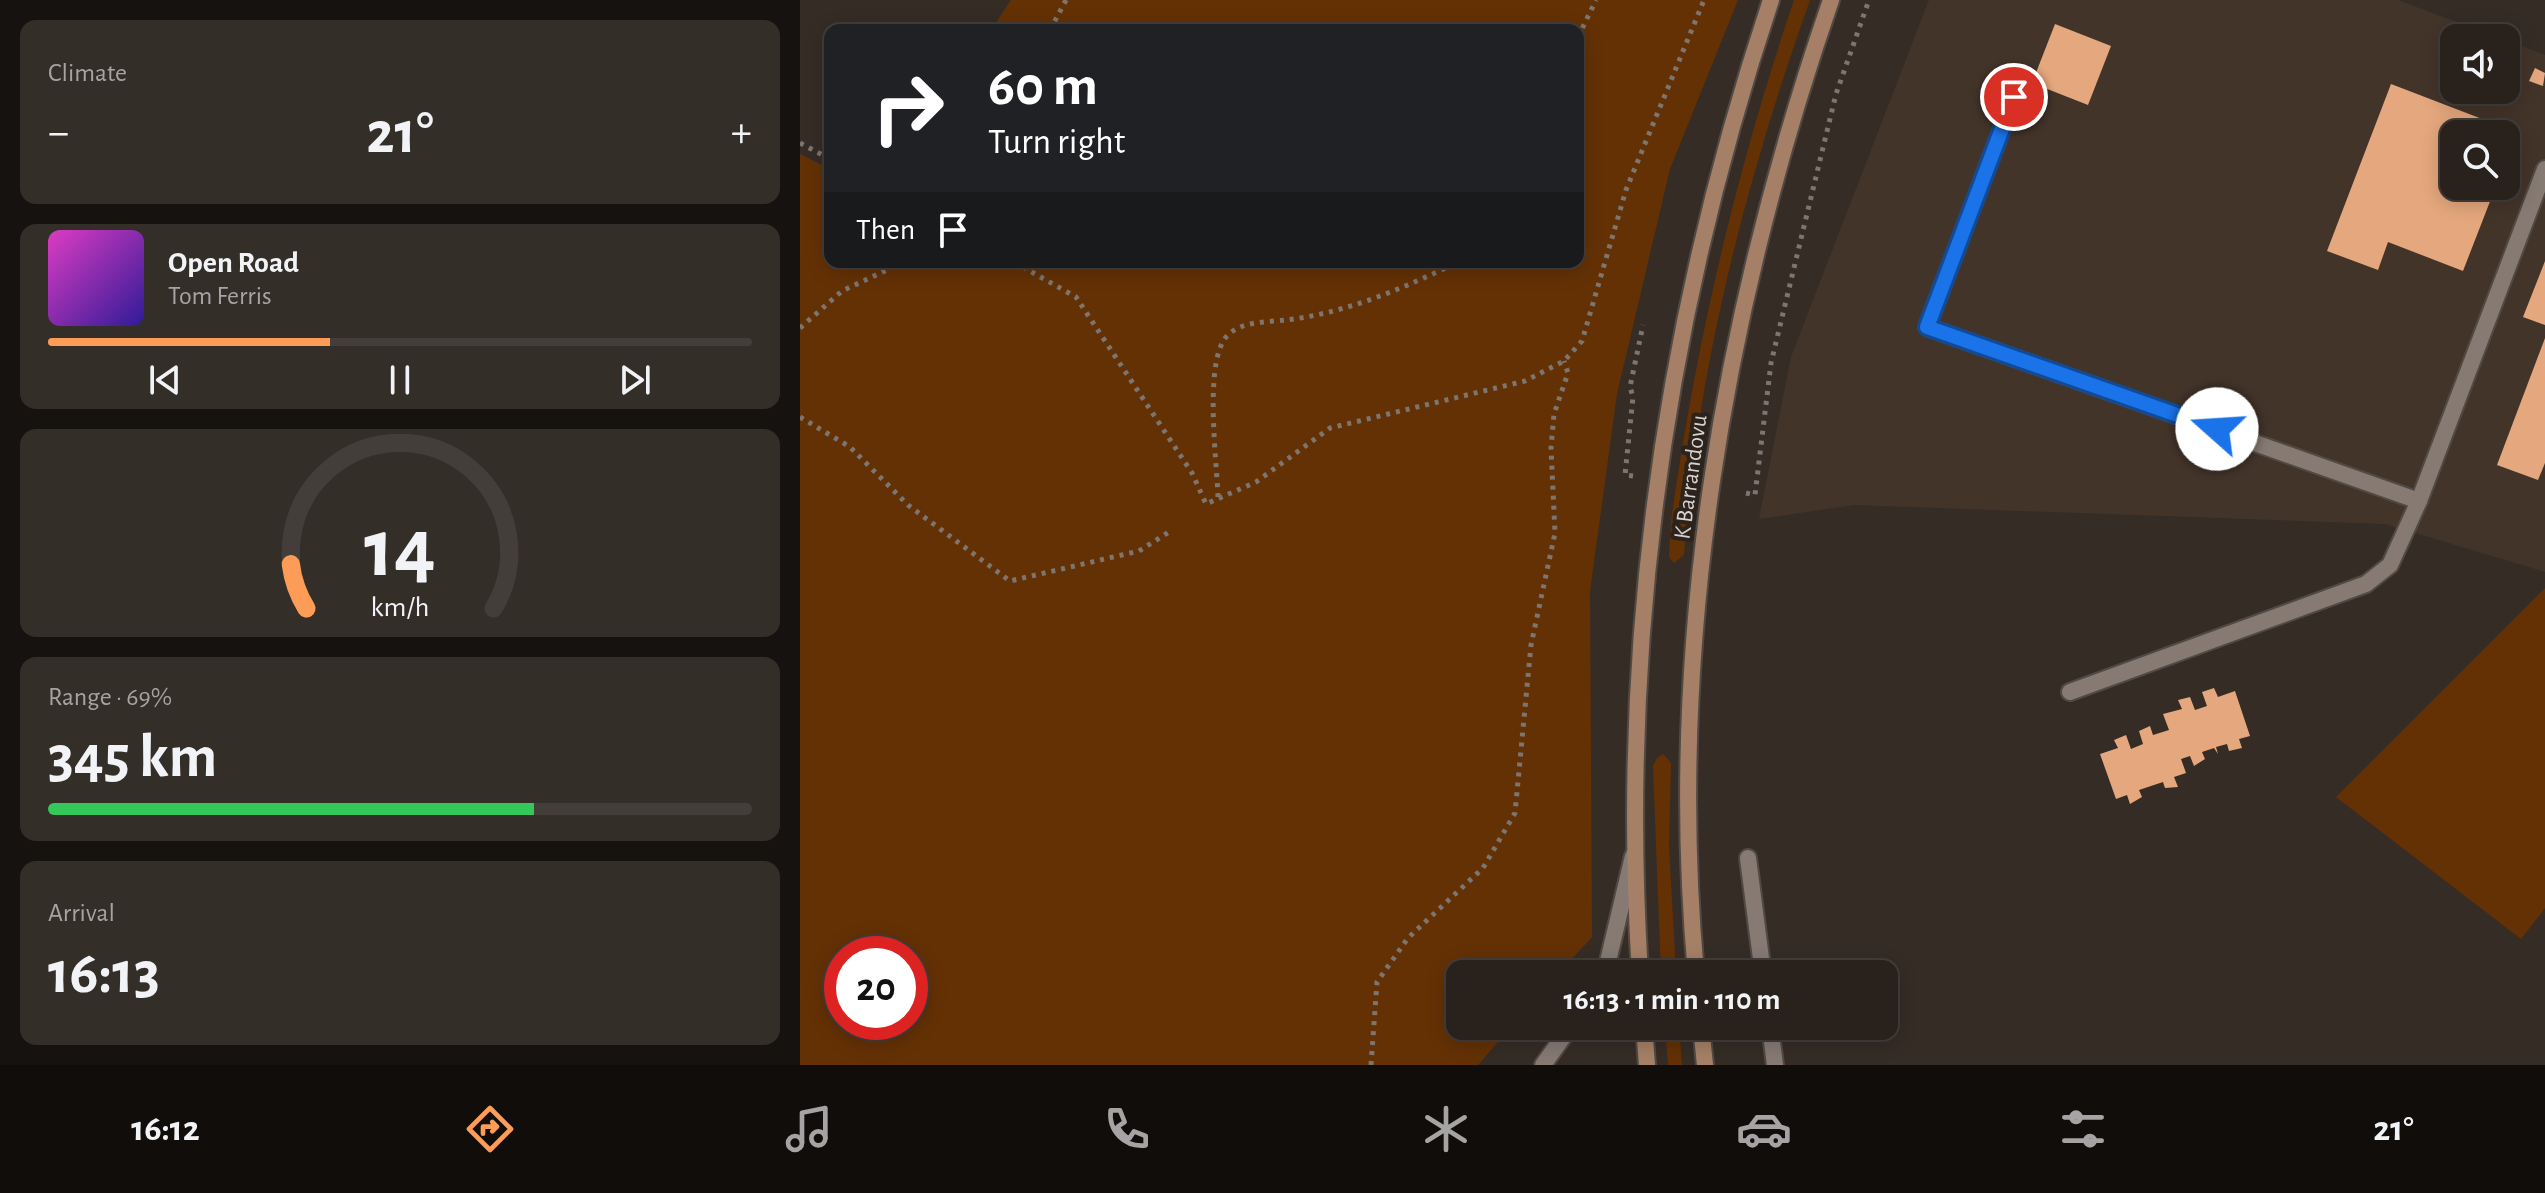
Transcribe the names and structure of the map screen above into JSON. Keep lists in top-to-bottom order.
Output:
{
  "streets": {
    "main road": ["K Barrandovu"]
  },
  "page": {
    "tile": [
      "Climate",
      ["Range · 69%", "345 km"],
      ["Arrival", "16:13"]
    ],
    "turn": ["60 m", "Turn right"],
    "heat": ["−", "21°", "+"],
    "then": "Then",
    "song": ["Open Road", "Tom Ferris"],
    "limit": "20",
    "trip": "16:13 · 1 min · 110 m",
    "tabs": ["16:12", "21°"],
    "gauge": ["14", "km/h"]
  }
}
